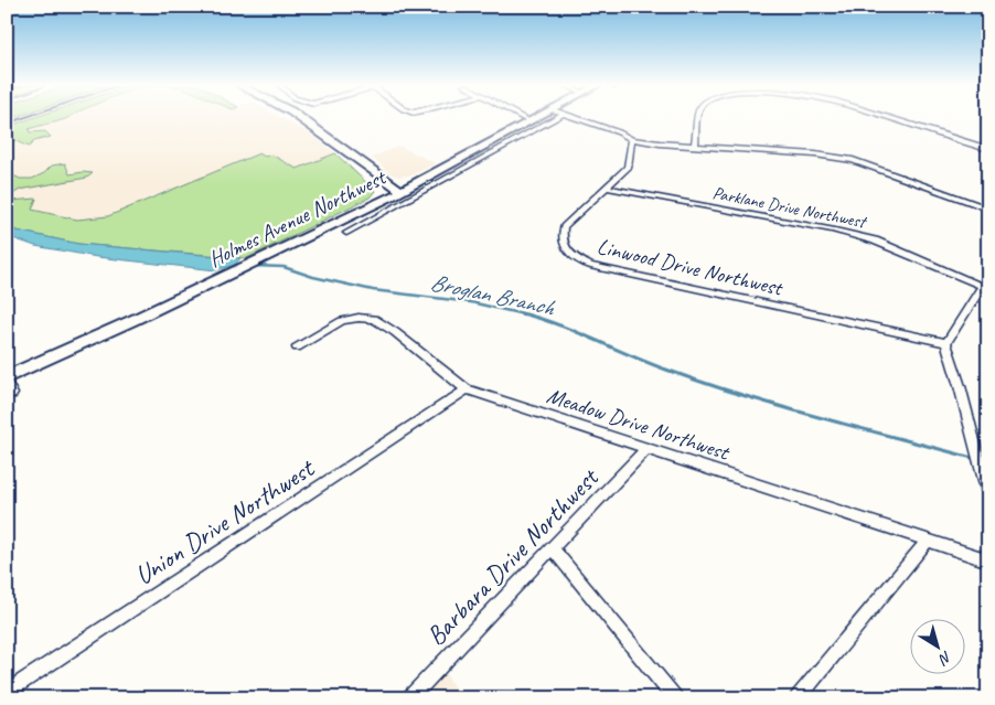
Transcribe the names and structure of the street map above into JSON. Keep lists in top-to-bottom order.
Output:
{
  "streets": {
    "main road": ["Holmes Avenue Northwest"],
    "street": [
      "Parklane Drive Northwest",
      "Linwood Drive Northwest",
      "Meadow Drive Northwest",
      "Union Drive Northwest",
      "Barbara Drive Northwest"
    ]
  },
  "crossings": [
    ["Parklane Drive Northwest", "Linwood Drive Northwest"],
    ["Meadow Drive Northwest", "Union Drive Northwest"],
    ["Meadow Drive Northwest", "Barbara Drive Northwest"]
  ],
  "water": ["Broglan Branch"],
  "north": "bottom right"
}
